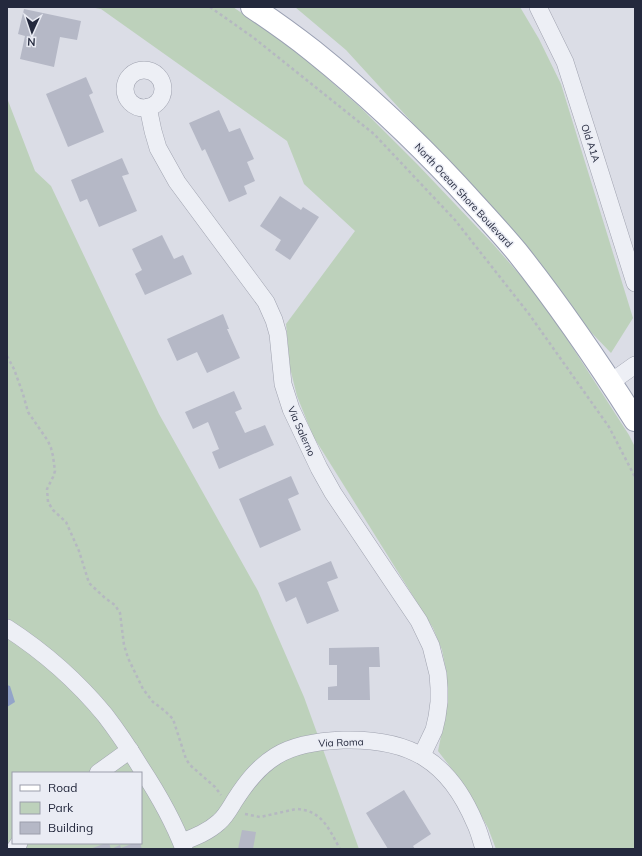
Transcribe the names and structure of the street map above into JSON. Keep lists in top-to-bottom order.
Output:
{
  "streets": {
    "main road": ["North Ocean Shore Boulevard"],
    "street": ["Old A1A", "Via Salerno", "Via Roma"]
  },
  "crossings": [
    ["Via Salerno", "Via Roma"]
  ],
  "legend": ["Road", "Park", "Building"],
  "north": "bottom"
}
